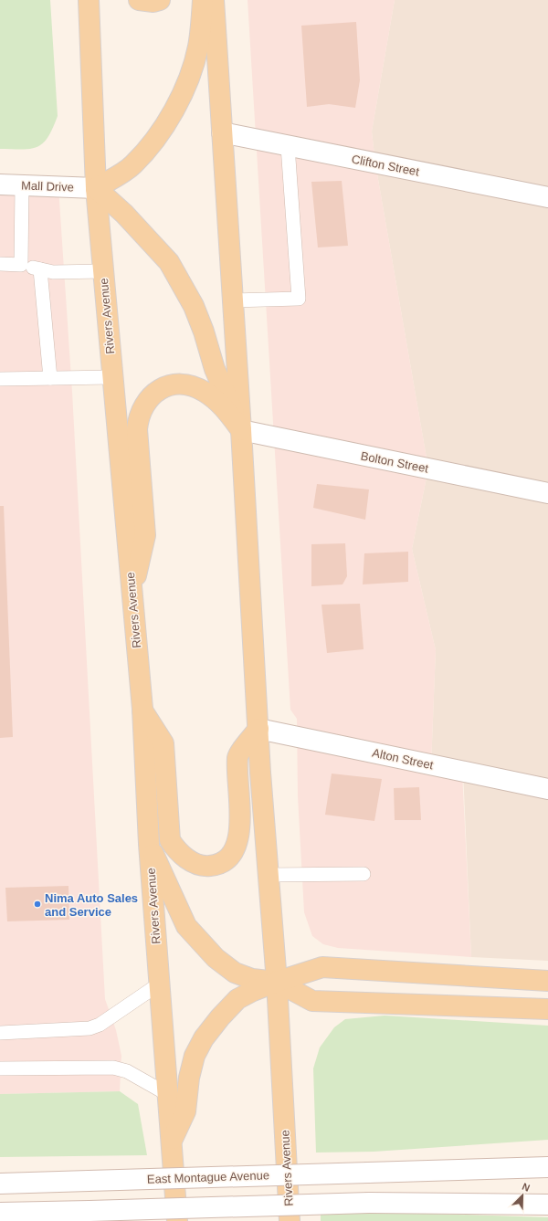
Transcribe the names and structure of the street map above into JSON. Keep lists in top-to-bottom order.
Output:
{
  "streets": {
    "main road": [
      "Clifton Street",
      "Mall Drive",
      "Rivers Avenue",
      "Bolton Street",
      "Alton Street",
      "East Montague Avenue"
    ]
  },
  "crossings": [
    ["Clifton Street", "Rivers Avenue"],
    ["Mall Drive", "Rivers Avenue"],
    ["Rivers Avenue", "Bolton Street"],
    ["Rivers Avenue", "Alton Street"]
  ],
  "places": ["Nima Auto Sales and Service"],
  "north": "top right"
}
